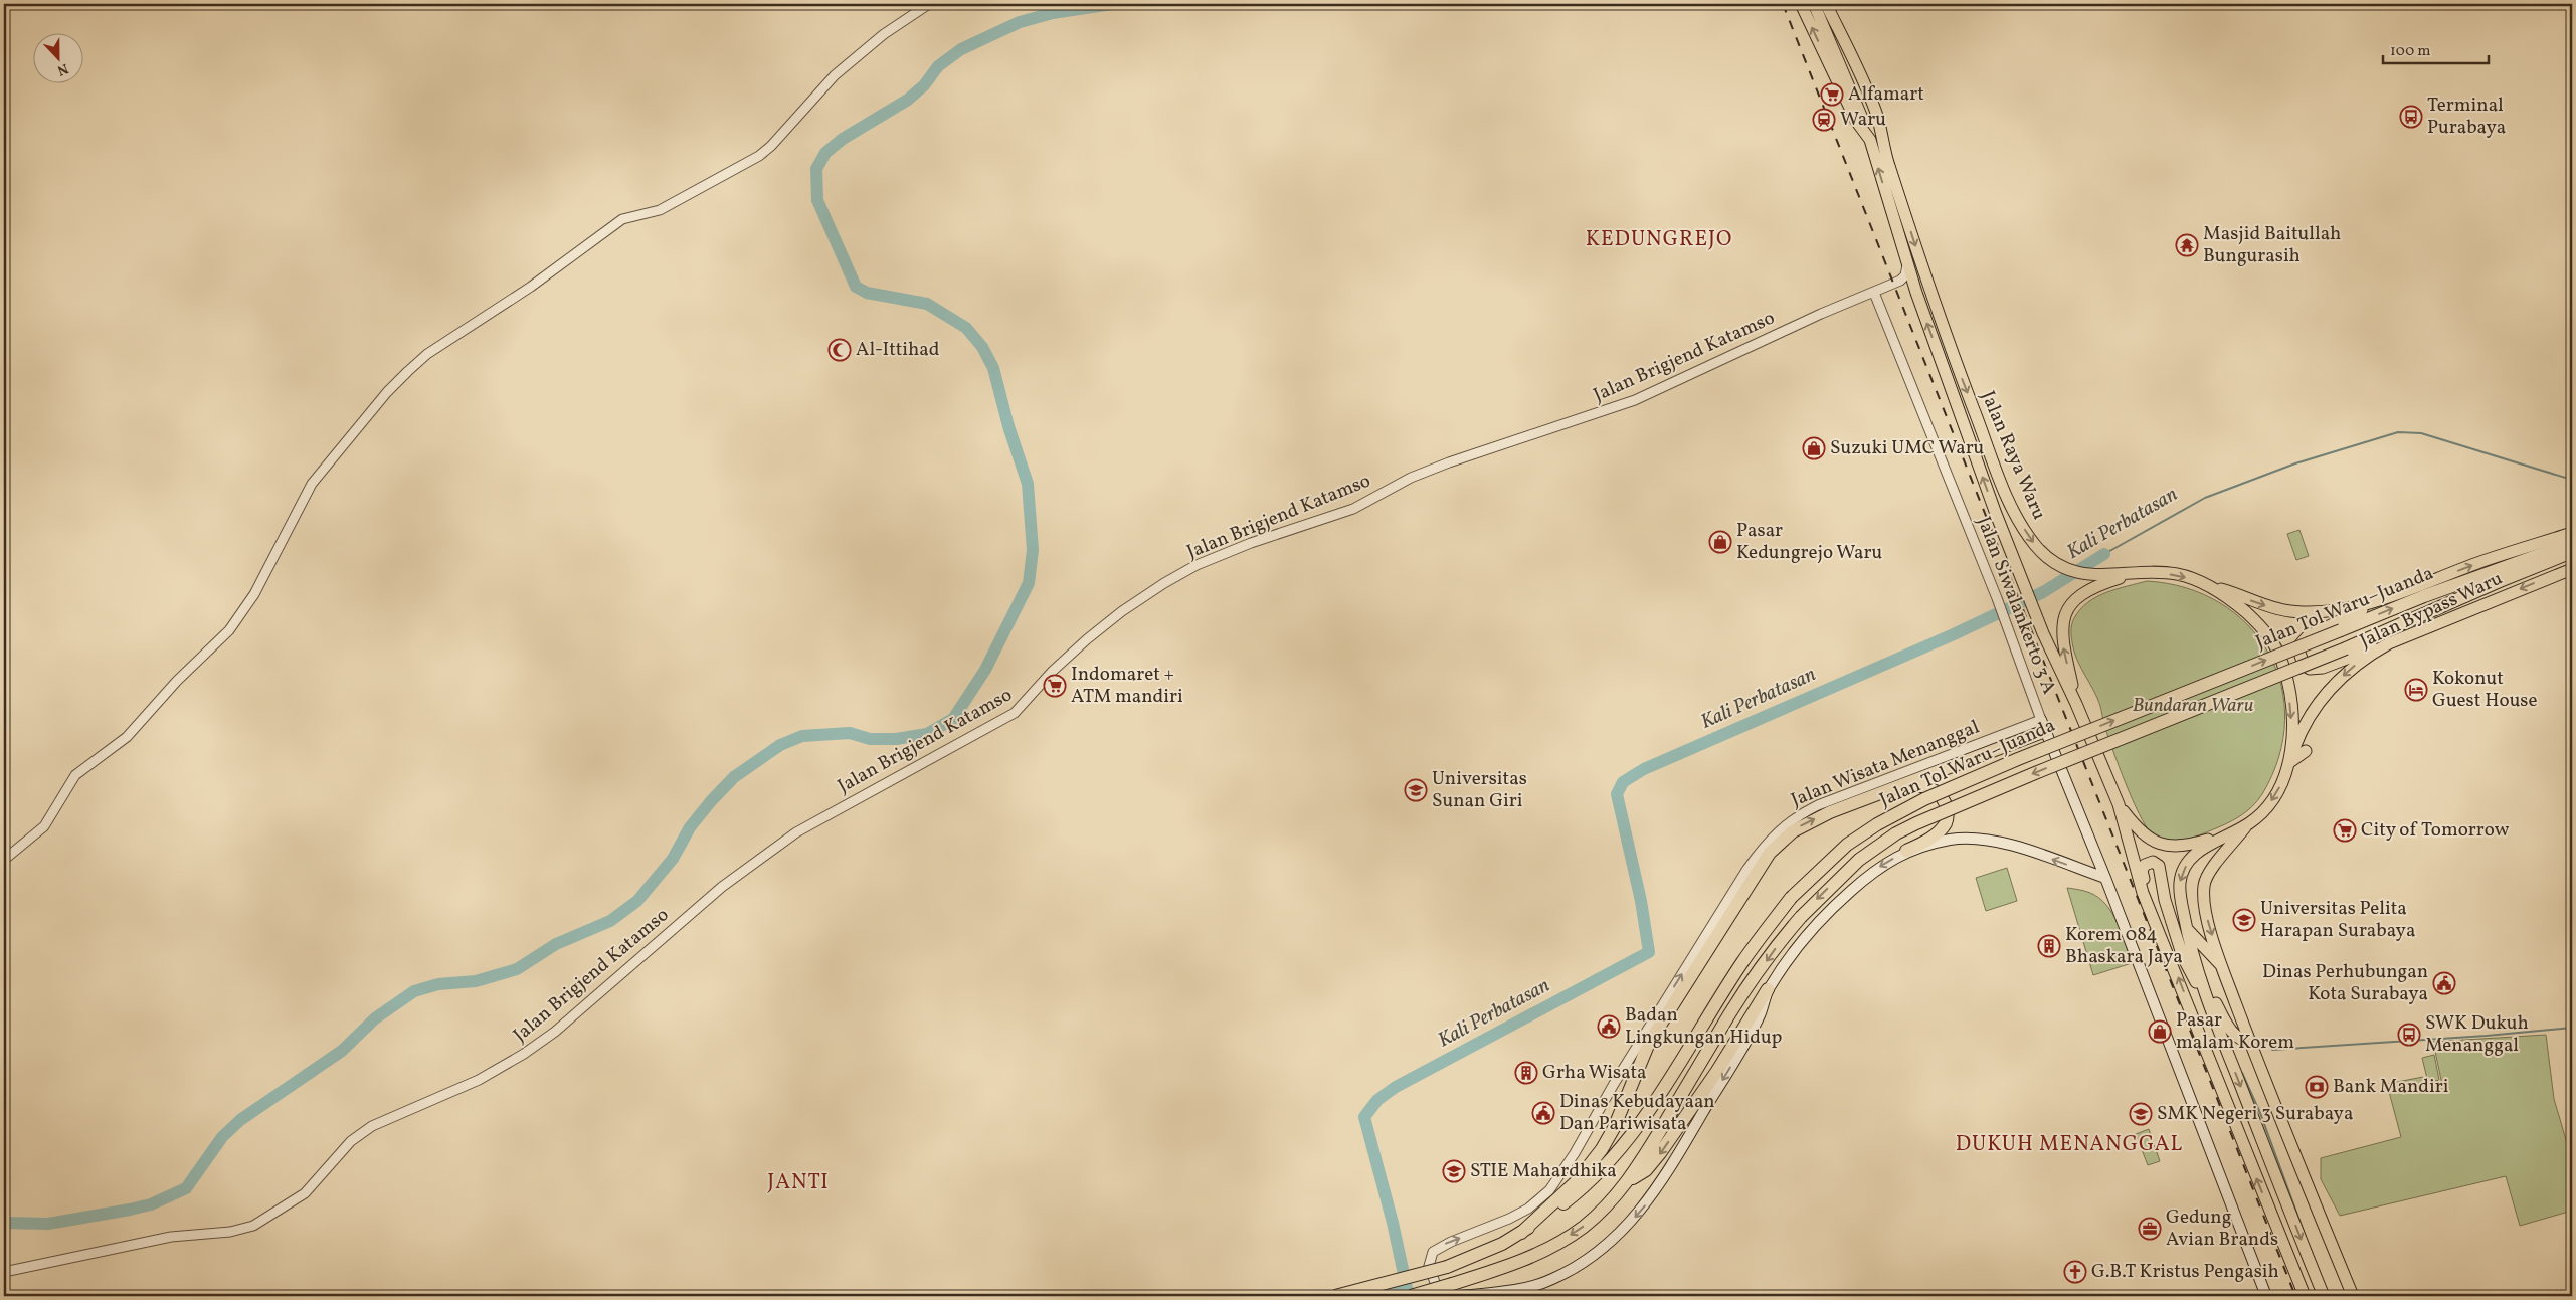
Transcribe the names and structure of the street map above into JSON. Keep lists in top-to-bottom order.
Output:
{
  "streets": {
    "highway": ["Jalan Raya Waru", "Jalan Tol Waru–Juanda", "Jalan Bypass Waru"],
    "main road": ["Jalan Siwalankerto 3 A"],
    "street": ["Jalan Brigjend Katamso", "Jalan Wisata Menanggal"]
  },
  "crossings": [
    ["Jalan Brigjend Katamso", "Jalan Siwalankerto 3 A"],
    ["Jalan Raya Waru", "Jalan Bypass Waru"],
    ["Jalan Siwalankerto 3 A", "Jalan Wisata Menanggal"]
  ],
  "one_way": ["Jalan Wisata Menanggal"],
  "districts": ["KEDUNGREJO", "DUKUH MENANGGAL", "JANTI"],
  "water": ["Kali Perbatasan"],
  "parks": ["Bundaran Waru"],
  "places": {
    "supermarket": ["Alfamart", "Indomaret + ATM mandiri", "City of Tomorrow"],
    "bus stop": ["Terminal Purabaya", "SWK Dukuh Menanggal"],
    "station": ["Waru"],
    "temple": ["Masjid Baitullah Bungurasih"],
    "mosque": ["Al-Ittihad"],
    "shop": ["Suzuki UMC Waru", "Pasar Kedungrejo Waru", "Pasar malam Korem"],
    "hotel": ["Kokonut Guest House"],
    "school or university": [
      "Universitas Sunan Giri",
      "Universitas Pelita Harapan Surabaya",
      "SMK Negeri 3 Surabaya",
      "STIE Mahardhika"
    ],
    "building": ["Korem 084 Bhaskara Jaya", "Grha Wisata"],
    "public building": ["Dinas Perhubungan Kota Surabaya", "Badan Lingkungan Hidup", "Dinas Kebudayaan Dan Pariwisata"],
    "bank": ["Bank Mandiri"],
    "office": ["Gedung Avian Brands"],
    "church": ["G.B.T Kristus Pengasih"]
  },
  "scale_bar": "100 m",
  "north": "bottom"
}
